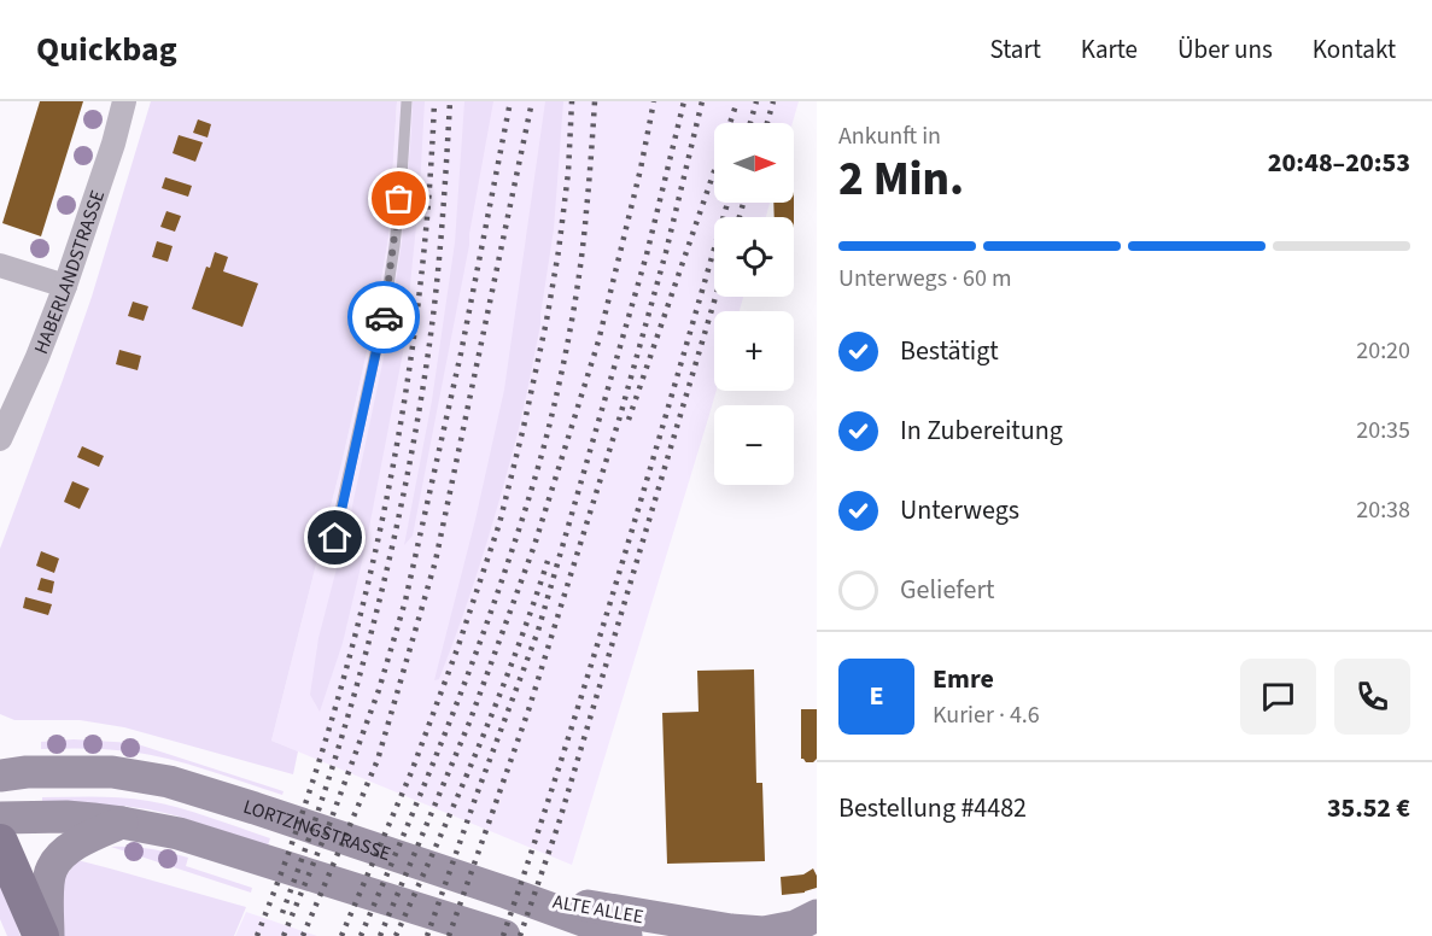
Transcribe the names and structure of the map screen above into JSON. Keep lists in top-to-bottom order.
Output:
{
  "streets": {
    "main road": ["LORTZINGSTRASSE", "ALTE ALLEE"],
    "street": ["HABERLANDSTRASSE"]
  },
  "crossings": [
    ["LORTZINGSTRASSE", "ALTE ALLEE"]
  ],
  "north": "right",
  "page": {
    "header": "Quickbag",
    "nav": [
      "Start",
      "Karte",
      "Über uns",
      "Kontakt"
    ],
    "heading": ["2 Min.", "Ankunft in", "20:48–20:53"],
    "panel": [
      "Emre",
      "Kurier · 4.6",
      "Bestellung #4482",
      "35.52 €"
    ],
    "map_buttons": ["+", "−"],
    "bar": "Unterwegs · 60 m",
    "list": [
      ["Bestätigt", "20:20"],
      ["In Zubereitung", "20:35"],
      ["Unterwegs", "20:38"],
      "Geliefert"
    ],
    "round": "E"
  }
}
